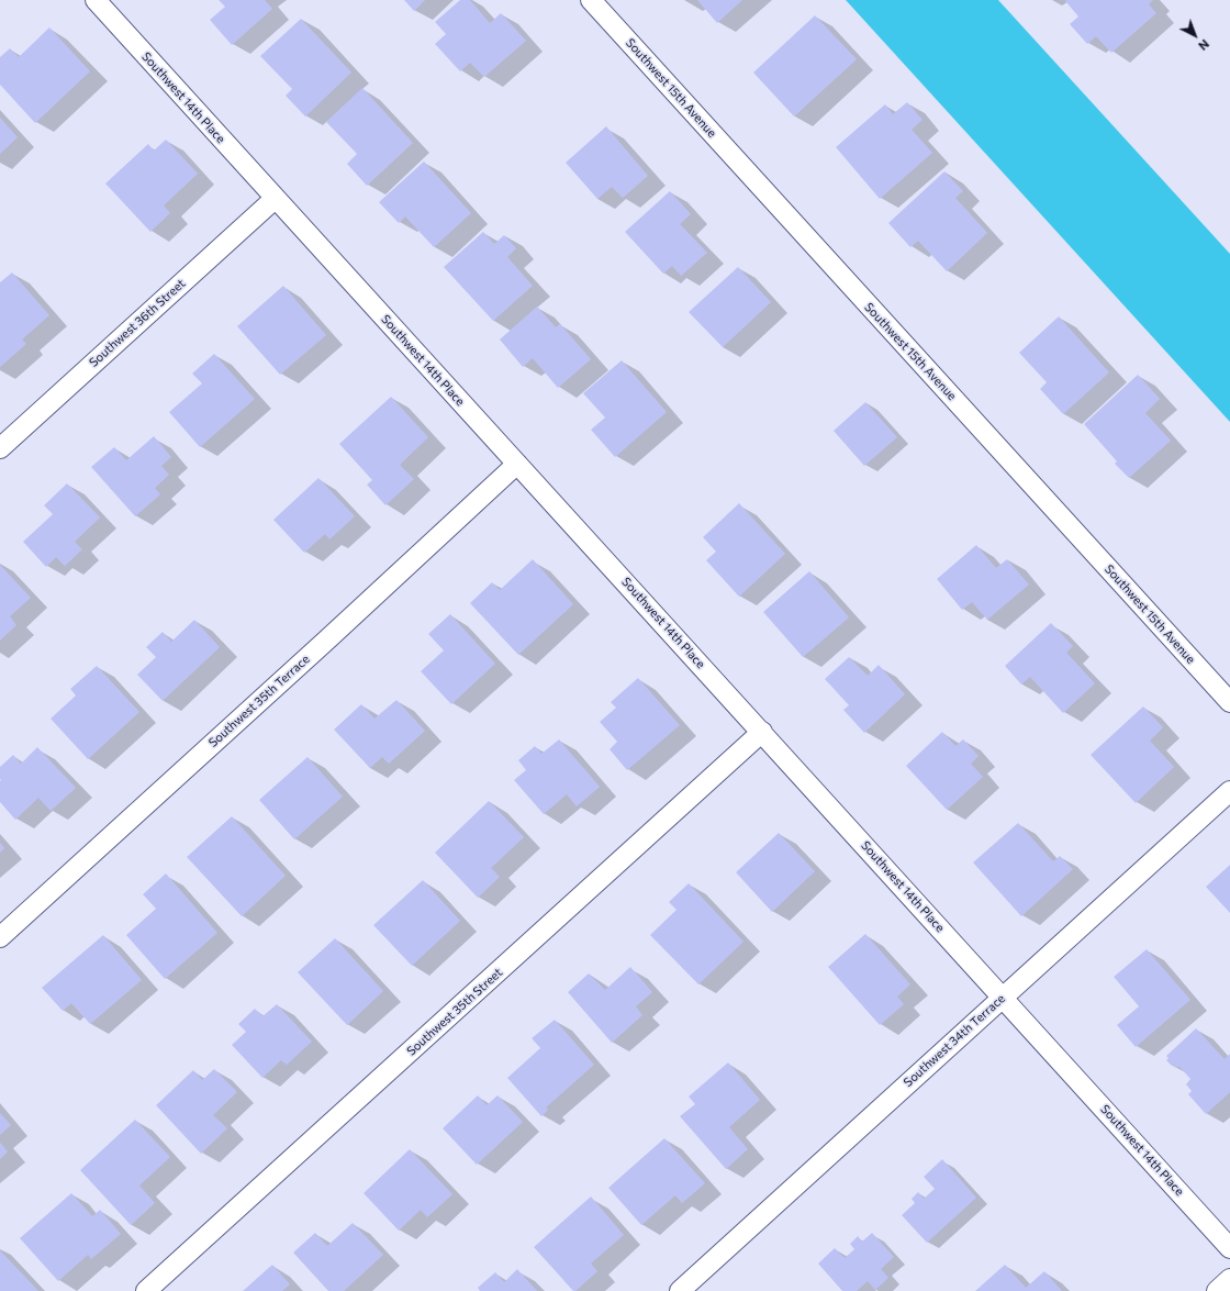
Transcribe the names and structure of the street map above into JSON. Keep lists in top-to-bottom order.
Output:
{
  "streets": {
    "street": [
      "Southwest 15th Avenue",
      "Southwest 14th Place",
      "Southwest 36th Street",
      "Southwest 35th Terrace",
      "Southwest 35th Street",
      "Southwest 34th Terrace"
    ]
  },
  "crossings": [
    ["Southwest 14th Place", "Southwest 36th Street"],
    ["Southwest 14th Place", "Southwest 35th Terrace"],
    ["Southwest 14th Place", "Southwest 35th Street"],
    ["Southwest 14th Place", "Southwest 34th Terrace"]
  ],
  "north": "bottom right"
}
